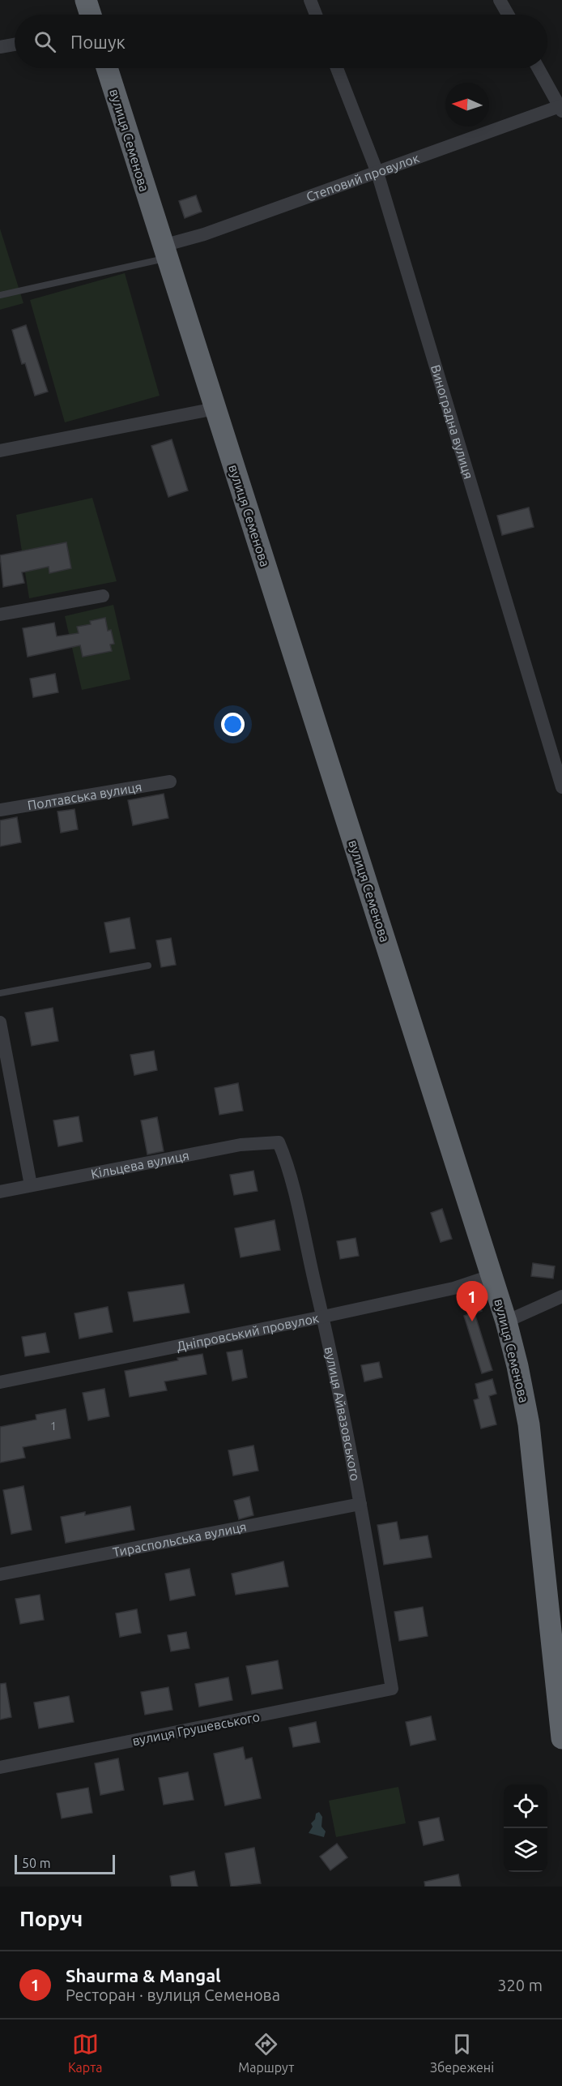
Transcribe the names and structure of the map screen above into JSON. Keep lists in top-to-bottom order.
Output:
{
  "streets": {
    "highway": ["вулиця Семенова"],
    "street": [
      "Степовий провулок",
      "Виноградна вулиця",
      "Полтавська вулиця",
      "Кільцева вулиця",
      "Дніпровський провулок",
      "вулиця Айвазовського",
      "Тираспольська вулиця",
      "вулиця Грушевського"
    ]
  },
  "crossings": [
    ["вулиця Семенова", "Степовий провулок"],
    ["вулиця Семенова", "Дніпровський провулок"],
    ["Степовий провулок", "Виноградна вулиця"],
    ["Кільцева вулиця", "вулиця Айвазовського"],
    ["Дніпровський провулок", "вулиця Айвазовського"],
    ["вулиця Айвазовського", "Тираспольська вулиця"],
    ["вулиця Айвазовського", "вулиця Грушевського"]
  ],
  "house_numbers": ["1"],
  "scale_bar": "50 m",
  "north": "left",
  "page": {
    "search": "Пошук",
    "pins": "1",
    "scale": "50 m",
    "heading": "Поруч",
    "list": [
      {
        "mark": "1",
        "name": "Shaurma & Mangal",
        "note": "Ресторан · вулиця Семенова",
        "value": "320 m"
      }
    ],
    "nav": ["Карта", "Маршрут", "Збережені"]
  }
}
